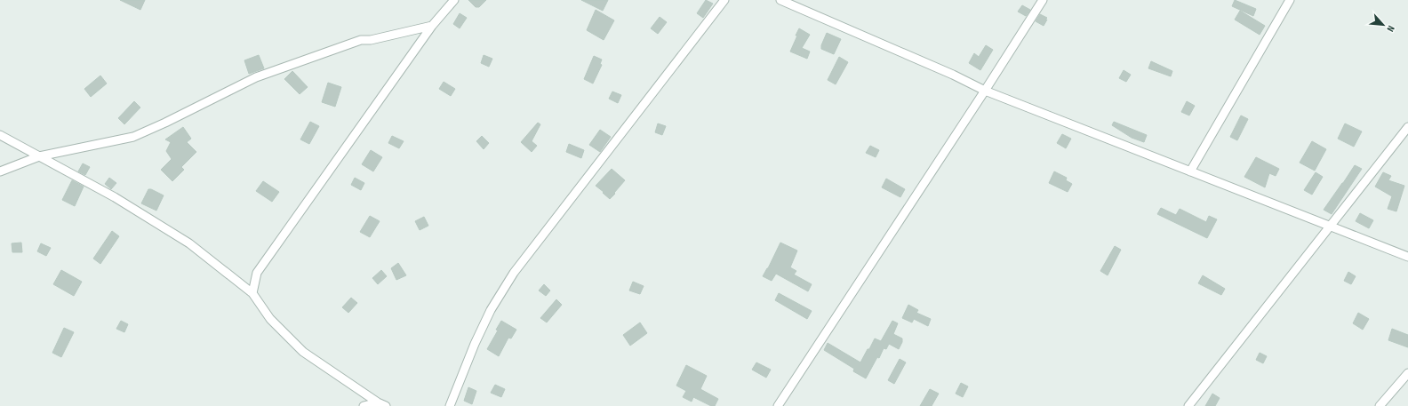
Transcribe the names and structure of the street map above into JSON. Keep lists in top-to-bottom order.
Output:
{
  "north": "bottom right"
}
